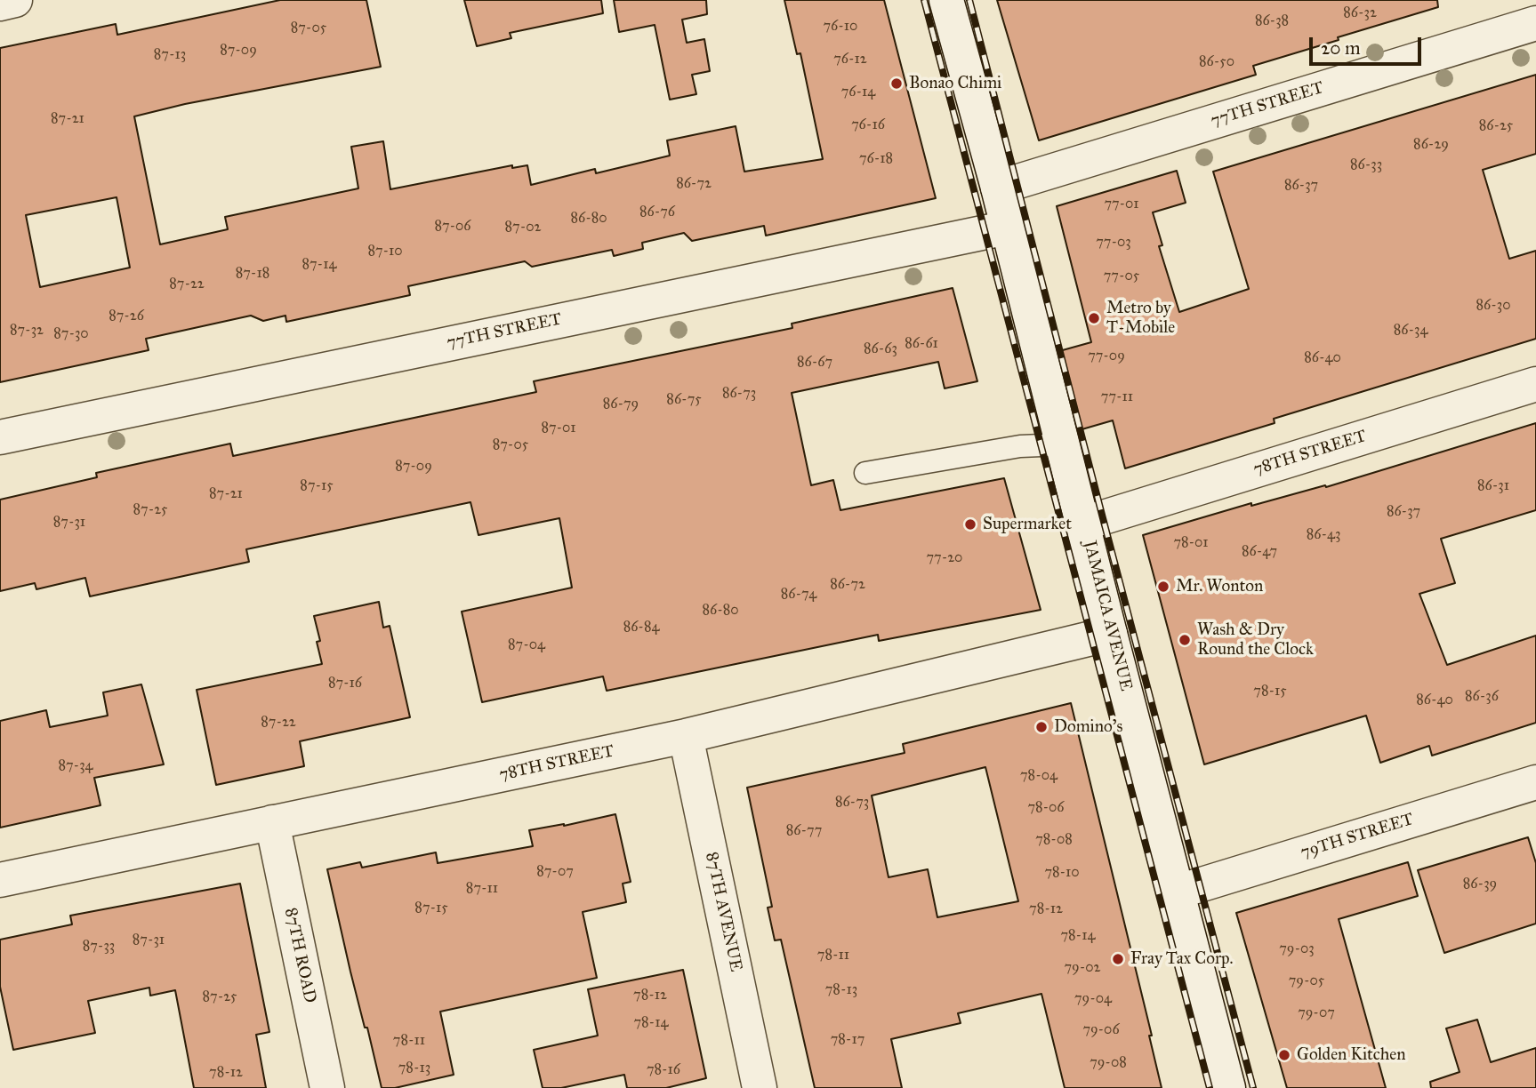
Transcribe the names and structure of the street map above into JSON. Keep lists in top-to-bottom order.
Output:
{
  "streets": {
    "street": [
      "77TH STREET",
      "78TH STREET",
      "JAMAICA AVENUE",
      "79TH STREET",
      "87TH AVENUE",
      "87TH ROAD"
    ]
  },
  "crossings": [
    ["77TH STREET", "JAMAICA AVENUE"],
    ["78TH STREET", "JAMAICA AVENUE"],
    ["78TH STREET", "87TH AVENUE"],
    ["78TH STREET", "87TH ROAD"],
    ["JAMAICA AVENUE", "79TH STREET"]
  ],
  "places": [
    "Bonao Chimi",
    "Metro by T-Mobile",
    "Supermarket",
    "Mr. Wonton",
    "Wash & Dry Round the Clock",
    "Domino's",
    "Fray Tax Corp.",
    "Golden Kitchen"
  ],
  "house_numbers": [
    "86-32",
    "86-38",
    "76-10",
    "87-05",
    "87-09",
    "87-13",
    "76-12",
    "86-50",
    "76-14",
    "87-21",
    "76-16",
    "86-25",
    "86-29",
    "76-18",
    "86-33",
    "86-72",
    "86-37",
    "77-01",
    "86-76",
    "86-80",
    "87-06",
    "87-02",
    "77-03",
    "87-10",
    "87-14",
    "87-18",
    "77-05",
    "87-22",
    "86-30",
    "87-26",
    "87-32",
    "86-34",
    "87-30",
    "86-61",
    "86-63",
    "77-09",
    "86-40",
    "86-67",
    "86-73",
    "77-11",
    "86-75",
    "86-79",
    "87-01",
    "87-05",
    "87-09",
    "87-15",
    "86-31",
    "87-21",
    "87-25",
    "86-37",
    "87-31",
    "86-43",
    "78-01",
    "86-47",
    "77-20",
    "86-72",
    "86-74",
    "86-80",
    "86-84",
    "87-04",
    "87-16",
    "78-15",
    "86-36",
    "86-40",
    "87-22",
    "87-34",
    "78-04",
    "86-73",
    "78-06",
    "86-77",
    "78-08",
    "87-07",
    "78-10",
    "86-39",
    "87-11",
    "87-15",
    "78-12",
    "78-14",
    "87-31",
    "87-33",
    "79-03",
    "78-11",
    "79-02",
    "79-05",
    "78-13",
    "78-12",
    "87-25",
    "79-04",
    "79-07",
    "78-14",
    "79-06",
    "78-17",
    "78-11",
    "79-08",
    "78-13",
    "78-16",
    "78-12"
  ],
  "scale_bar": "20 m"
}
